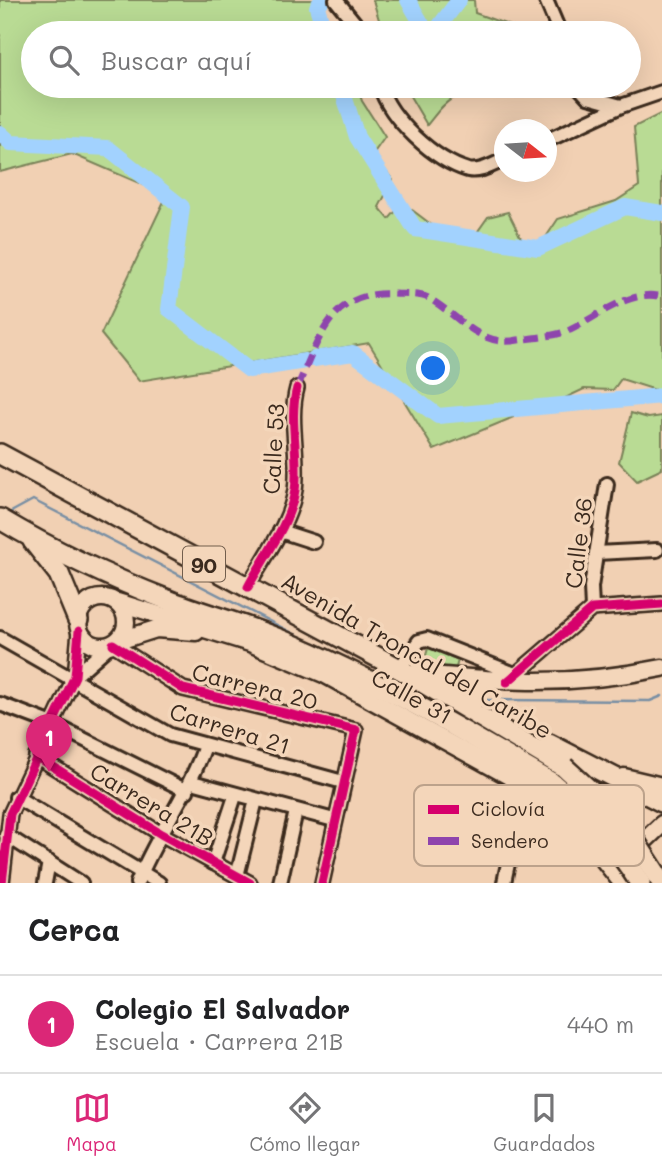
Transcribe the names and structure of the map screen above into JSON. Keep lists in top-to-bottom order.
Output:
{
  "streets": {
    "highway": ["90", "Avenida Troncal del Caribe"],
    "main road": ["Calle 31"],
    "street": [
      "Calle 53",
      "Calle 36",
      "Carrera 20",
      "Carrera 21",
      "Carrera 21B"
    ]
  },
  "crossings": [
    ["Calle 53", "Avenida Troncal del Caribe"],
    ["Carrera 20", "Carrera 21"]
  ],
  "legend": ["Ciclovía", "Sendero"],
  "north": "right",
  "page": {
    "search": "Buscar aquí",
    "pins": "1",
    "heading": "Cerca",
    "list": [
      {
        "mark": "1",
        "name": "Colegio El Salvador",
        "note": "Escuela · Carrera 21B",
        "value": "440 m"
      }
    ],
    "nav": ["Mapa", "Cómo llegar", "Guardados"]
  }
}
